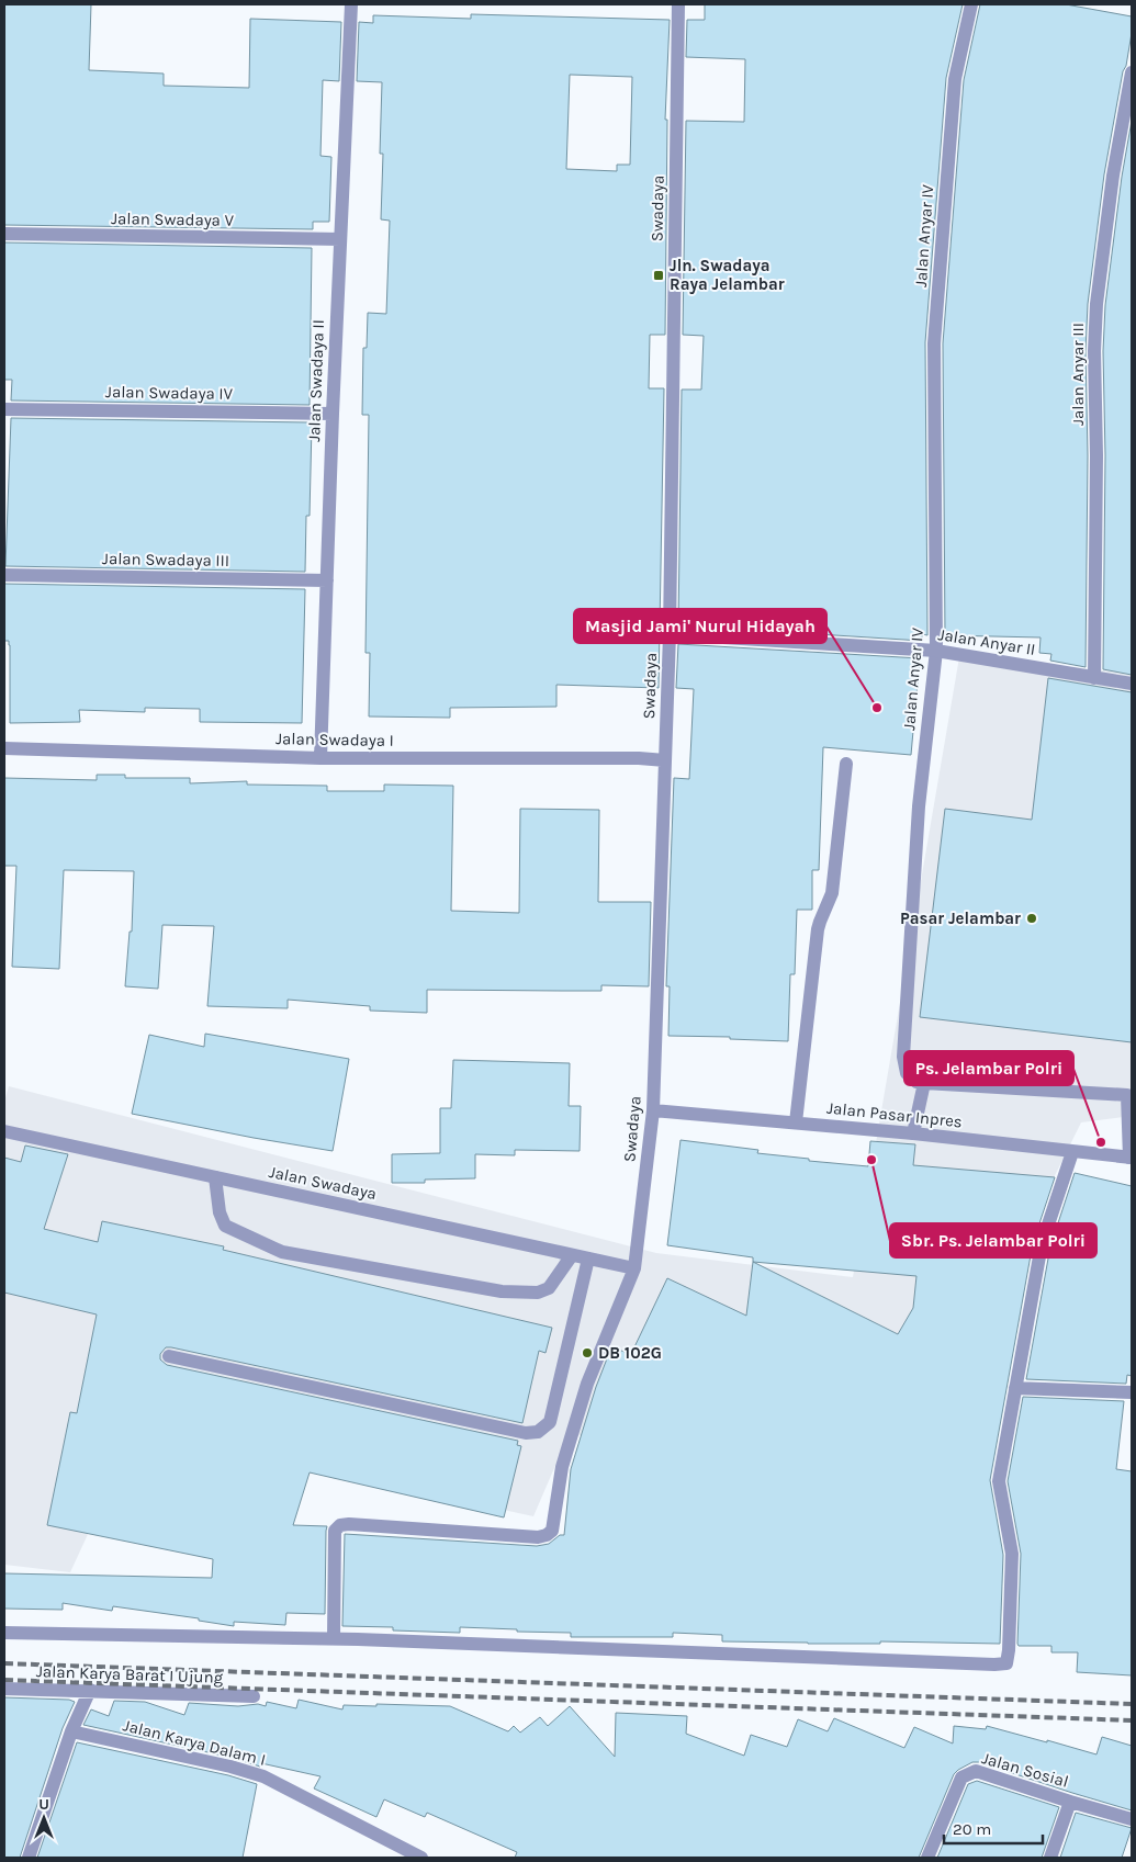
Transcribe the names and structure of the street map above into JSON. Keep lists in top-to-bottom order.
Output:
{
  "streets": {
    "street": [
      "Swadaya",
      "Jalan Swadaya V",
      "Jalan Anyar IV",
      "Jalan Anyar III",
      "Jalan Swadaya II",
      "Jalan Swadaya IV",
      "Jalan Swadaya III",
      "Jalan Anyar II",
      "Jalan Swadaya I",
      "Jalan Pasar Inpres",
      "Jalan Swadaya",
      "Jalan Karya Barat I Ujung",
      "Jalan Karya Dalam I",
      "Jalan Sosial"
    ]
  },
  "crossings": [
    ["Swadaya", "Jalan Anyar II"],
    ["Swadaya", "Jalan Swadaya I"],
    ["Swadaya", "Jalan Pasar Inpres"],
    ["Swadaya", "Jalan Swadaya"],
    ["Jalan Swadaya V", "Jalan Swadaya II"],
    ["Jalan Anyar IV", "Jalan Anyar II"],
    ["Jalan Anyar III", "Jalan Anyar II"],
    ["Jalan Swadaya II", "Jalan Swadaya IV"],
    ["Jalan Swadaya II", "Jalan Swadaya III"],
    ["Jalan Swadaya II", "Jalan Swadaya I"]
  ],
  "places": {
    "transit": ["Jln. Swadaya Raya Jelambar"],
    "other": [
      "Masjid Jami' Nurul Hidayah",
      "Pasar Jelambar",
      "Ps. Jelambar Polri",
      "Sbr. Ps. Jelambar Polri",
      "DB 102G"
    ]
  },
  "scale_bar": "20 m",
  "north": "top"
}
